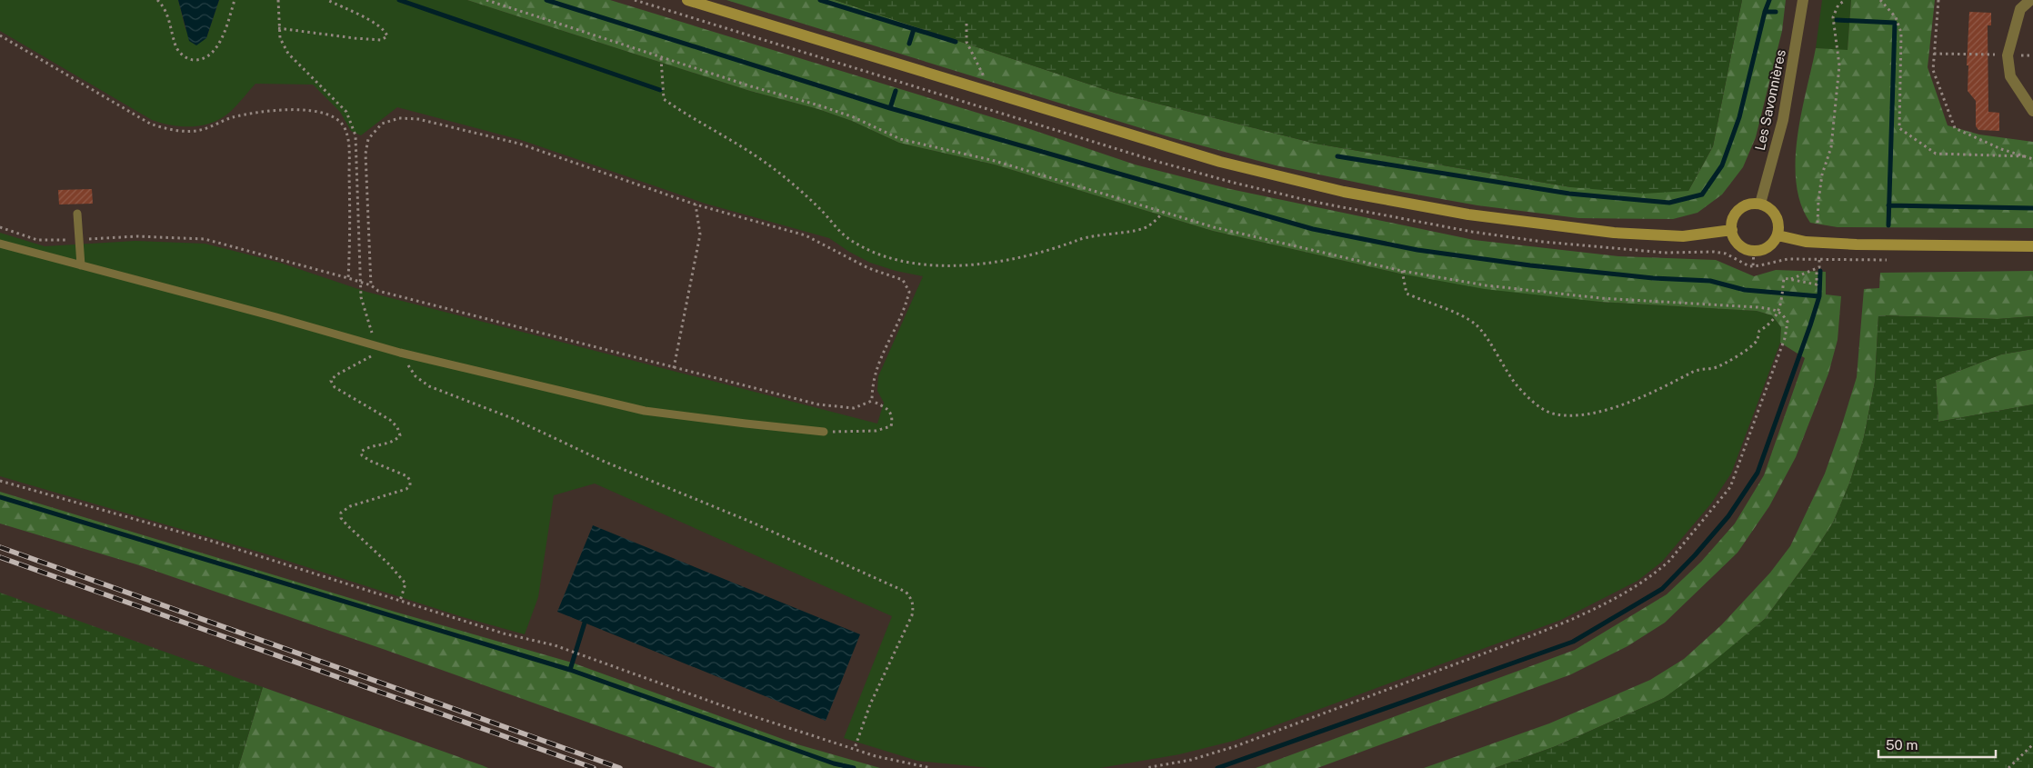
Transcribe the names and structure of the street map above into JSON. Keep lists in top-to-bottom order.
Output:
{
  "streets": {
    "street": ["Les Savonnières"]
  },
  "scale_bar": "50 m"
}
